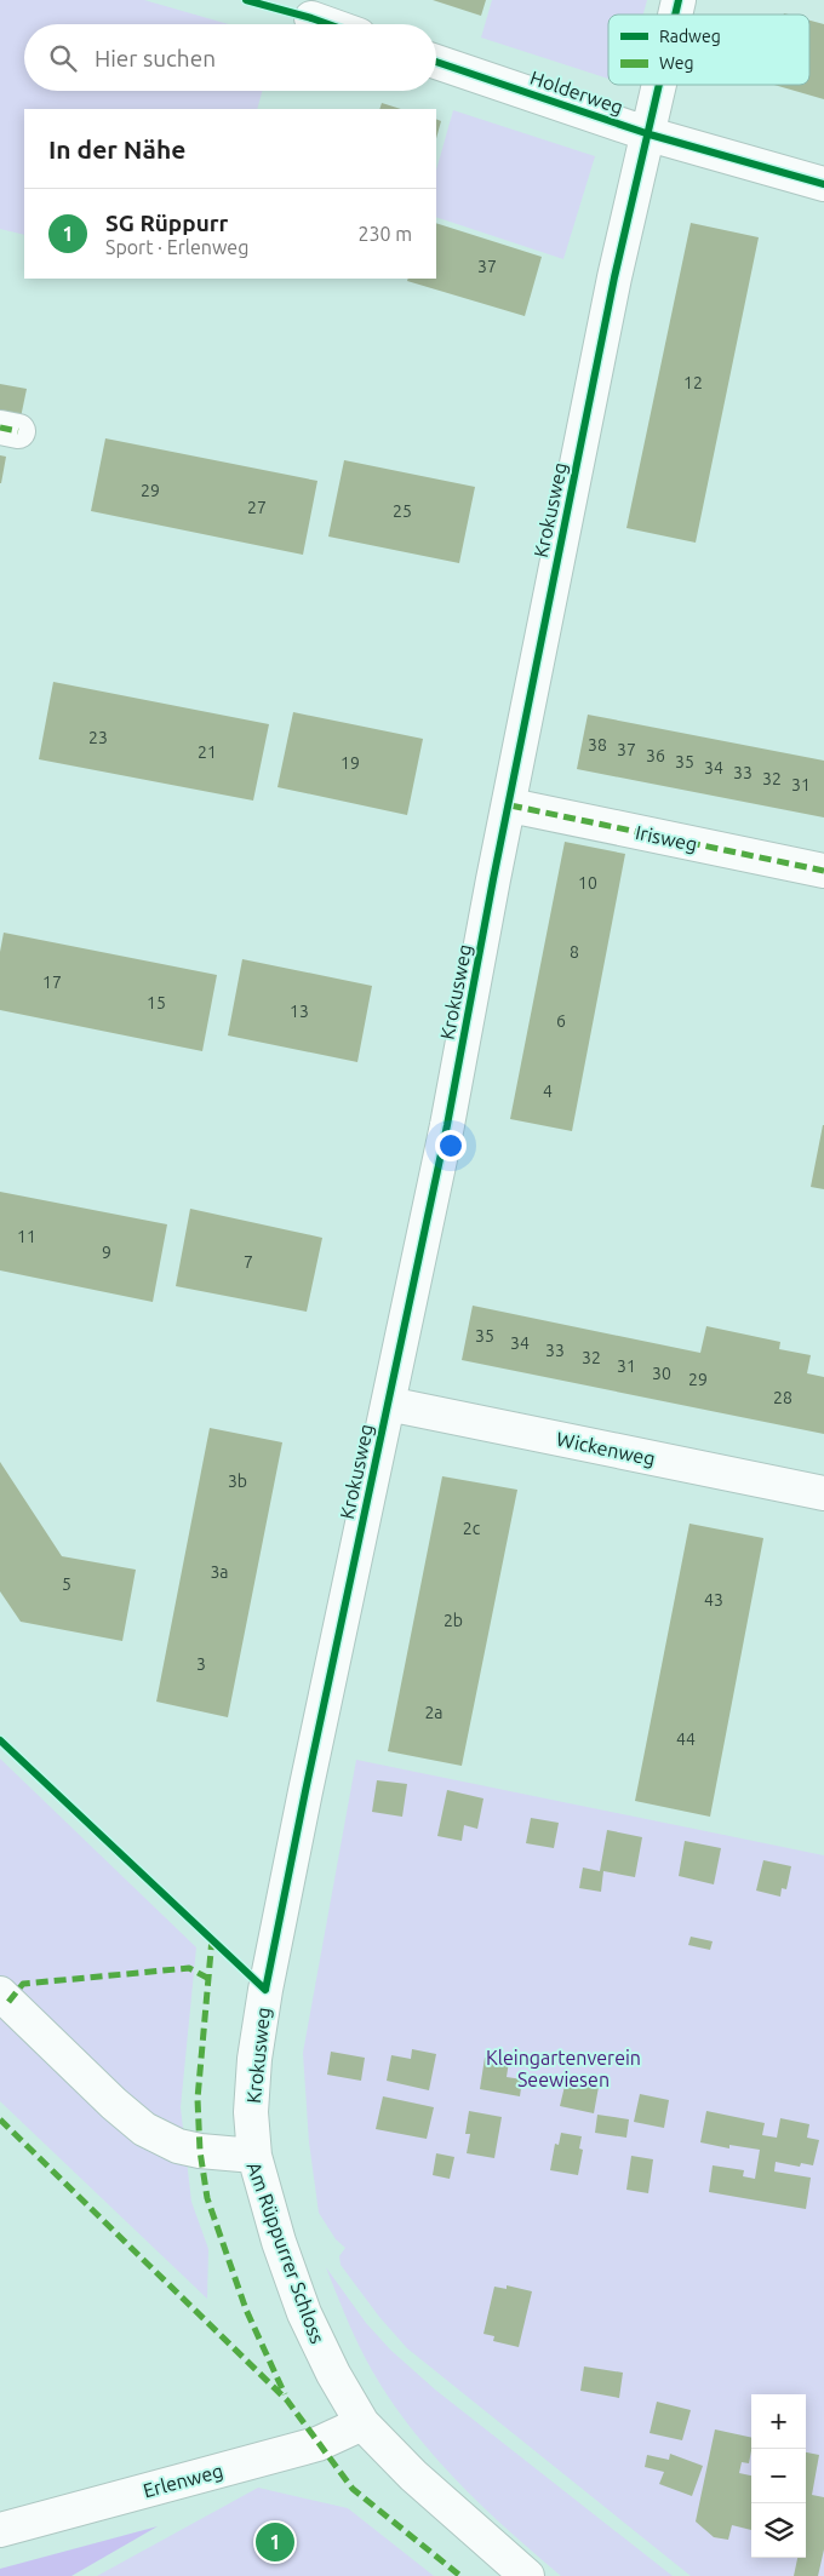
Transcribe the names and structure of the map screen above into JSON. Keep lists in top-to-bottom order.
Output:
{
  "streets": {
    "street": [
      "Holderweg",
      "Krokusweg",
      "Irisweg",
      "Wickenweg",
      "Am Rüppurrer Schloss",
      "Erlenweg"
    ]
  },
  "crossings": [
    ["Holderweg", "Krokusweg"],
    ["Krokusweg", "Irisweg"],
    ["Krokusweg", "Wickenweg"],
    ["Krokusweg", "Am Rüppurrer Schloss"],
    ["Am Rüppurrer Schloss", "Erlenweg"]
  ],
  "parks": ["Kleingartenverein Seewiesen"],
  "house_numbers": [
    "37",
    "12",
    "29",
    "27",
    "25",
    "23",
    "38",
    "37",
    "21",
    "36",
    "35",
    "19",
    "34",
    "33",
    "32",
    "31",
    "10",
    "8",
    "17",
    "15",
    "13",
    "6",
    "4",
    "11",
    "9",
    "7",
    "35",
    "34",
    "33",
    "32",
    "31",
    "30",
    "29",
    "28",
    "3b",
    "2c",
    "3a",
    "5",
    "43",
    "2b",
    "3",
    "2a",
    "44"
  ],
  "legend": ["Radweg", "Weg"],
  "page": {
    "search": "Hier suchen",
    "heading": "In der Nähe",
    "list": [
      {
        "mark": "1",
        "name": "SG Rüppurr",
        "note": "Sport · Erlenweg",
        "value": "230 m"
      }
    ],
    "map_buttons": ["+", "−"],
    "pins": "1"
  }
}
